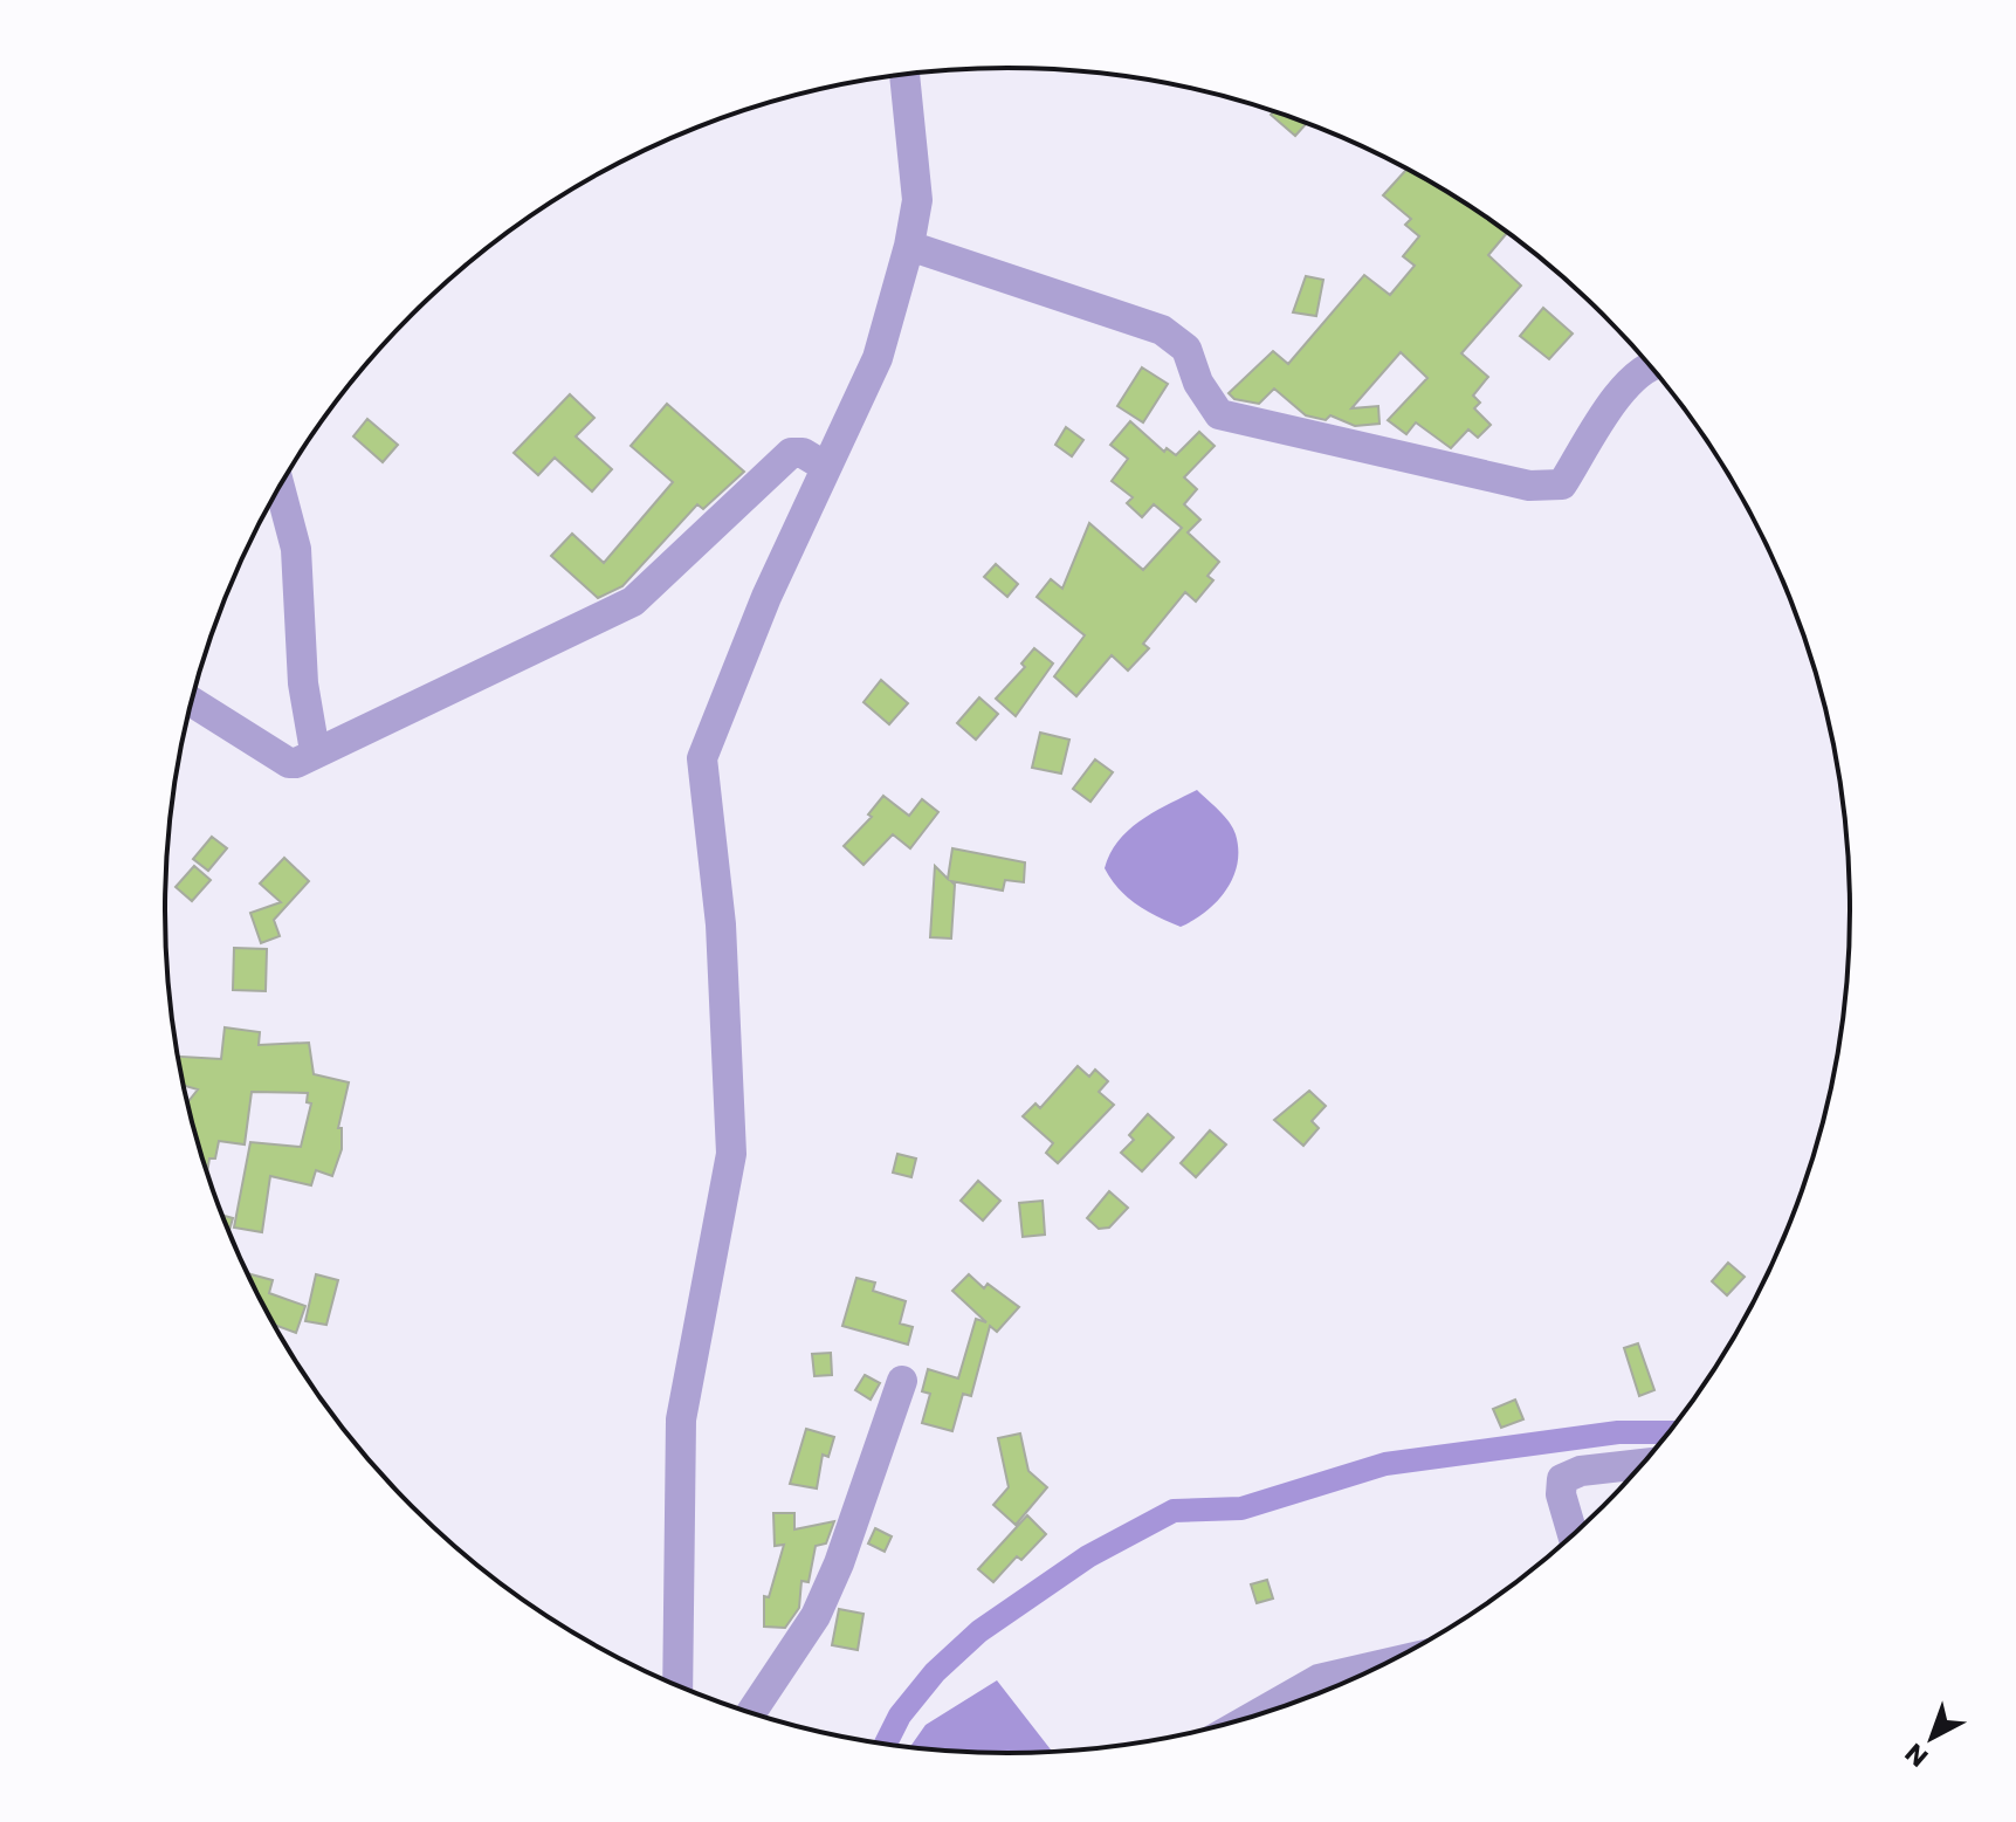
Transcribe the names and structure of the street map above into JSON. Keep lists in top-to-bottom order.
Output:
{
  "north": "bottom left"
}
